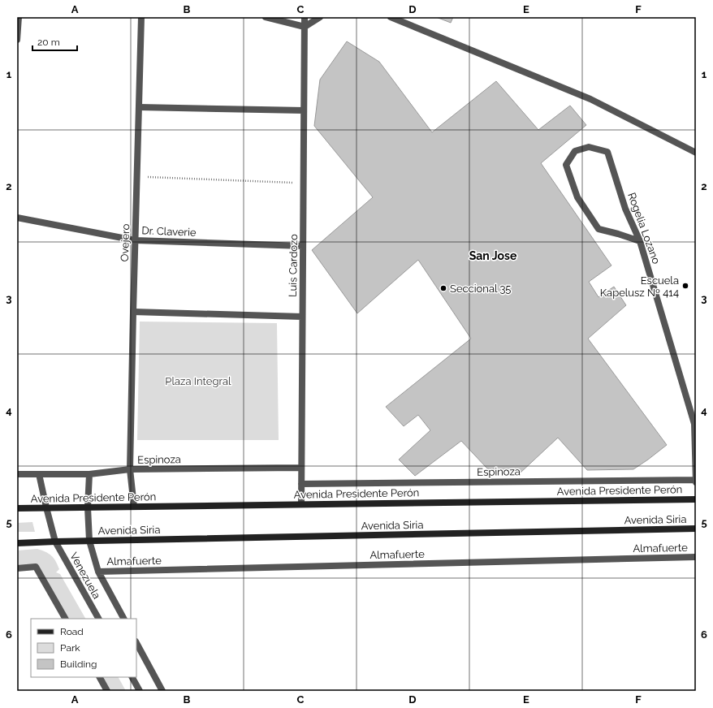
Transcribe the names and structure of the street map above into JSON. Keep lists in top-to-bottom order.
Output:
{
  "streets": {
    "main road": ["Avenida Presidente Perón", "Avenida Siria"],
    "street": [
      "Rogelia Lozano",
      "Dr. Claverie",
      "Ovejero",
      "Luis Cardozo",
      "Espinoza",
      "Almafuerte",
      "Venezuela"
    ]
  },
  "crossings": [
    ["Rogelia Lozano", "Espinoza"],
    ["Dr. Claverie", "Ovejero"],
    ["Dr. Claverie", "Luis Cardozo"],
    ["Ovejero", "Espinoza"],
    ["Ovejero", "Avenida Presidente Perón"],
    ["Luis Cardozo", "Espinoza"],
    ["Luis Cardozo", "Avenida Presidente Perón"],
    ["Espinoza", "Venezuela"],
    ["Avenida Presidente Perón", "Venezuela"],
    ["Avenida Siria", "Venezuela"],
    ["Almafuerte", "Venezuela"]
  ],
  "districts": ["San Jose"],
  "parks": ["Plaza Integral"],
  "places": ["Escuela Kapelusz Nº 414", "Seccional 35"],
  "legend": ["Road", "Park", "Building"],
  "scale_bar": "20 m",
  "grid": {
    "columns": [
      "A",
      "B",
      "C",
      "D",
      "E",
      "F"
    ],
    "rows": [
      "1",
      "2",
      "3",
      "4",
      "5",
      "6"
    ]
  }
}
